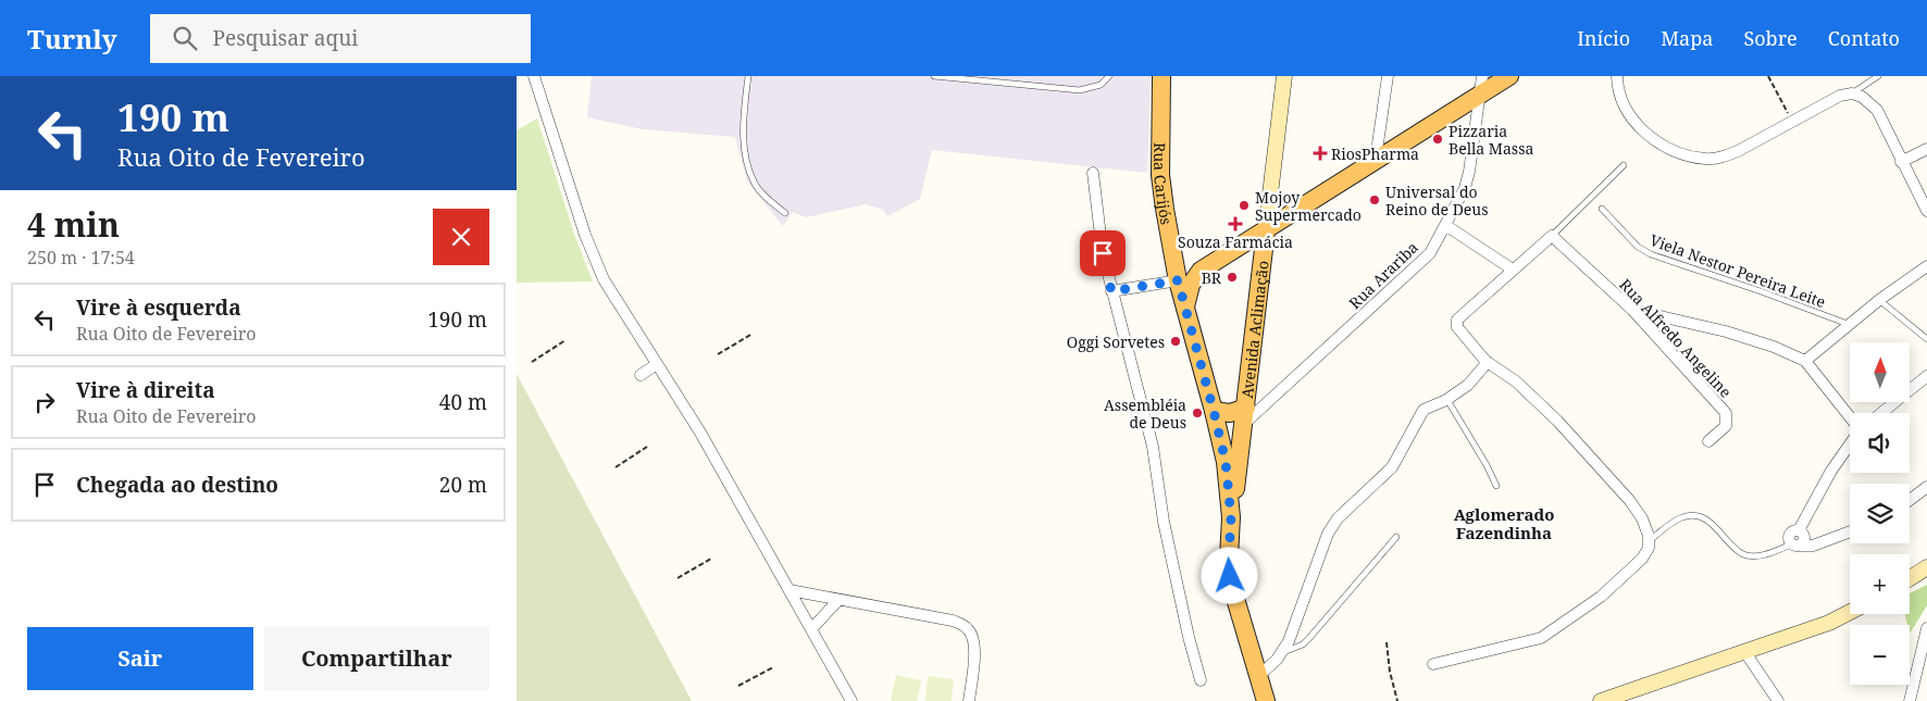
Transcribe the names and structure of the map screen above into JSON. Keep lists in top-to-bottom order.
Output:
{
  "streets": {
    "main road": ["Rua Carijós", "Avenida Aclimação"],
    "street": ["Rua Arariba", "Rua Alfredo Angeline"],
    "lane": ["Viela Nestor Pereira Leite"]
  },
  "crossings": [
    ["Rua Carijós", "Avenida Aclimação"],
    ["Rua Arariba", "Avenida Aclimação"]
  ],
  "districts": ["Aglomerado Fazendinha"],
  "places": {
    "other": [
      "Pizzaria Bella Massa",
      "Universal do Reino de Deus",
      "Mojoy Supermercado",
      "BR",
      "Oggi Sorvetes",
      "Assembléia de Deus"
    ],
    "health": ["RiosPharma", "Souza Farmácia"]
  },
  "north": "top",
  "page": {
    "header": "Turnly",
    "search": "Pesquisar aqui",
    "nav": [
      "Início",
      "Mapa",
      "Sobre",
      "Contato"
    ],
    "turn": ["190 m", "Rua Oito de Fevereiro"],
    "heading": ["4 min", "250 m · 17:54"],
    "list": [
      {
        "name": "Vire à esquerda",
        "note": "Rua Oito de Fevereiro",
        "value": "190 m"
      },
      {
        "name": "Vire à direita",
        "note": "Rua Oito de Fevereiro",
        "value": "40 m"
      },
      {
        "name": "Chegada ao destino",
        "value": "20 m"
      }
    ],
    "map_buttons": ["+", "−"],
    "buttons": ["Sair", "Compartilhar"]
  }
}
